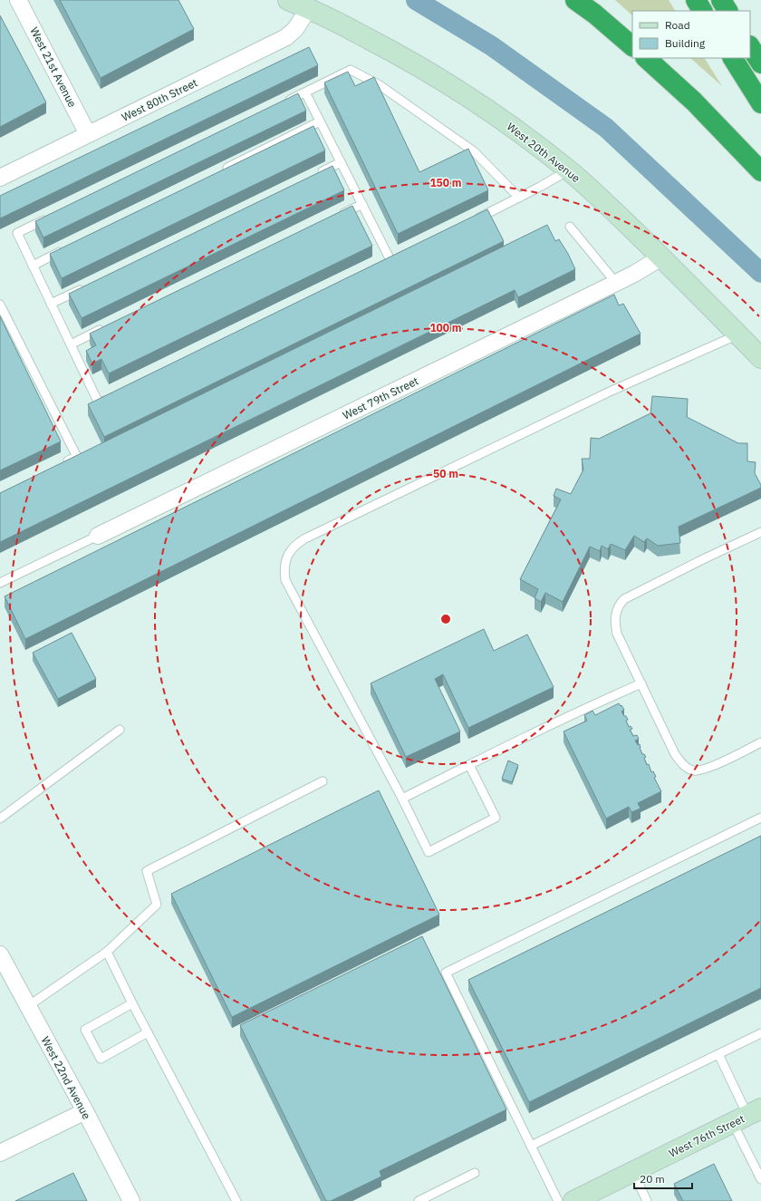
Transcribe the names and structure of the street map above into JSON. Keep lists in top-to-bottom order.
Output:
{
  "streets": {
    "street": [
      "West 21st Avenue",
      "West 80th Street",
      "West 20th Avenue",
      "West 79th Street",
      "West 22nd Avenue",
      "West 76th Street"
    ]
  },
  "crossings": [
    ["West 21st Avenue", "West 80th Street"],
    ["West 80th Street", "West 20th Avenue"],
    ["West 20th Avenue", "West 79th Street"]
  ],
  "legend": ["Road", "Building"],
  "scale_bar": "20 m",
  "rings": ["150 m", "100 m", "50 m"]
}
